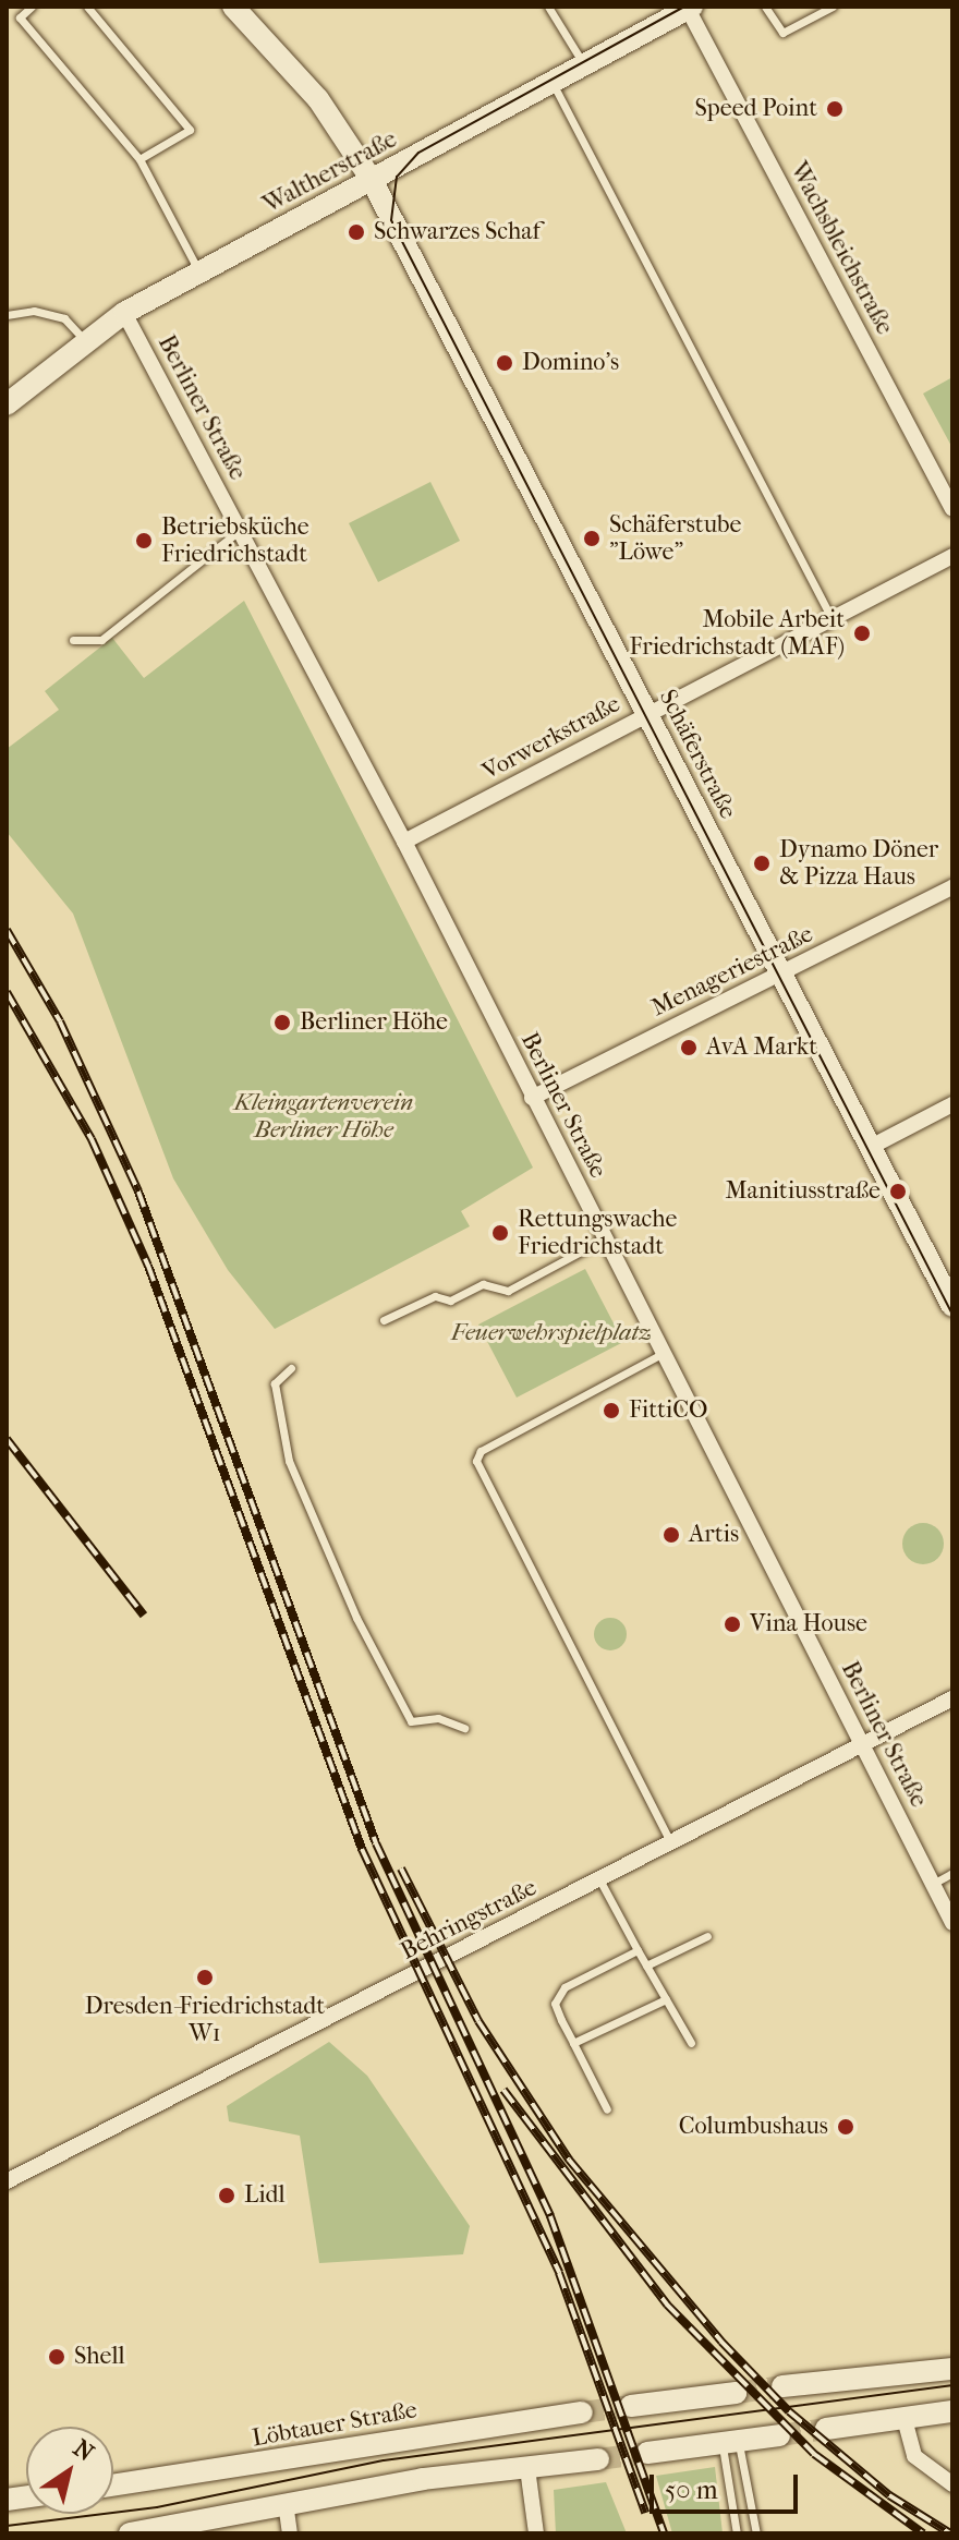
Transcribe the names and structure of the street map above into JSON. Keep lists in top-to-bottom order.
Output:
{
  "streets": {
    "main road": ["Waltherstraße", "Schäferstraße", "Löbtauer Straße"],
    "street": [
      "Wachsbleichstraße",
      "Berliner Straße",
      "Vorwerkstraße",
      "Menageriestraße",
      "Behringstraße"
    ]
  },
  "crossings": [
    ["Waltherstraße", "Wachsbleichstraße"],
    ["Waltherstraße", "Berliner Straße"],
    ["Waltherstraße", "Schäferstraße"],
    ["Berliner Straße", "Vorwerkstraße"],
    ["Berliner Straße", "Menageriestraße"],
    ["Berliner Straße", "Behringstraße"],
    ["Vorwerkstraße", "Schäferstraße"],
    ["Schäferstraße", "Menageriestraße"]
  ],
  "parks": ["Kleingartenverein Berliner Höhe", "Feuerwehrspielplatz"],
  "places": [
    "Speed Point",
    "Schwarzes Schaf",
    "Domino's",
    "Schäferstube \"Löwe\"",
    "Betriebsküche Friedrichstadt",
    "Mobile Arbeit Friedrichstadt (MAF)",
    "Dynamo Döner & Pizza Haus",
    "Berliner Höhe",
    "AvA Markt",
    "Manitiusstraße",
    "Rettungswache Friedrichstadt",
    "FittiCO",
    "Artis",
    "Vina House",
    "Dresden-Friedrichstadt W1",
    "Columbushaus",
    "Lidl",
    "Shell"
  ],
  "scale_bar": "50 m",
  "north": "top right"
}
